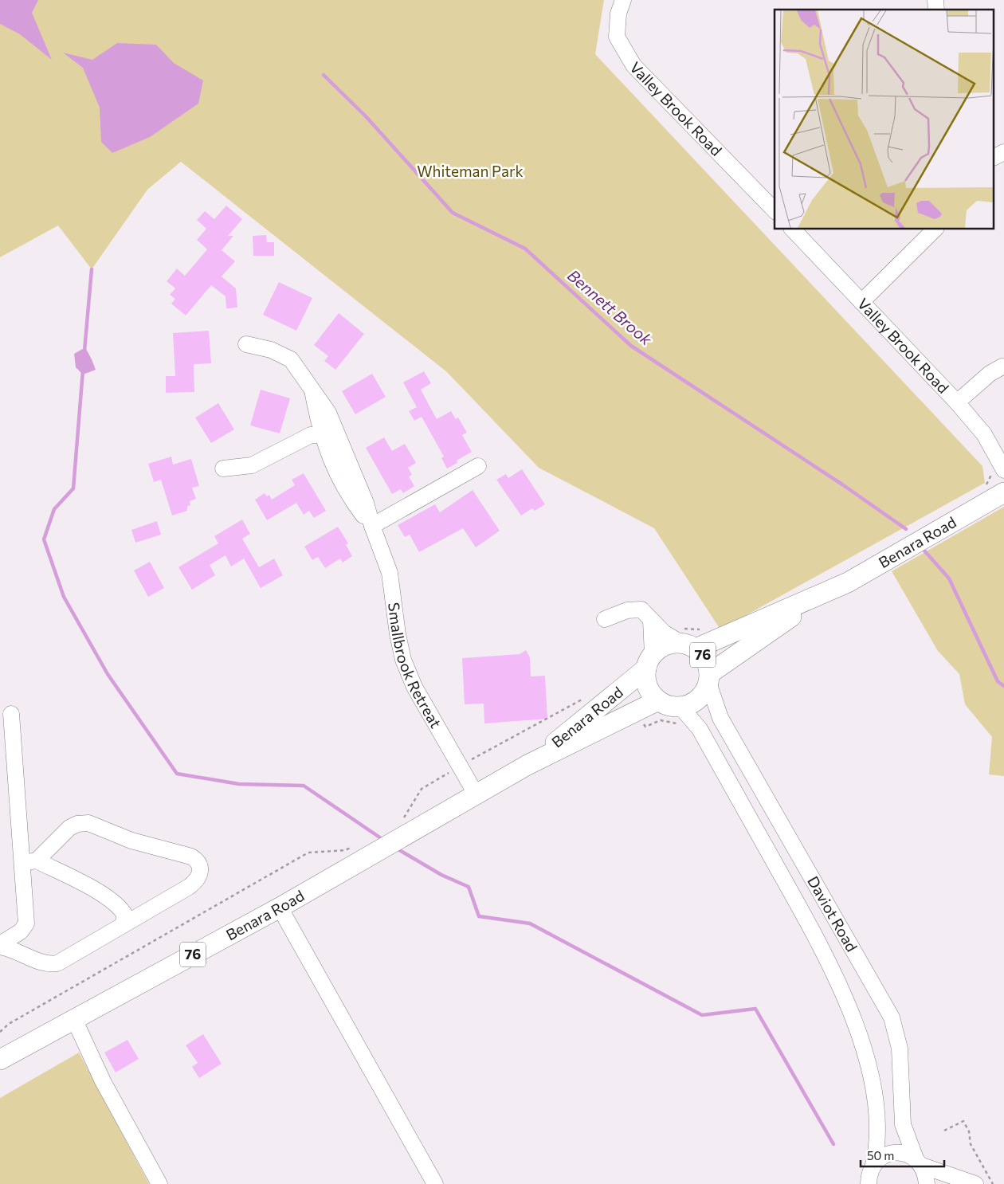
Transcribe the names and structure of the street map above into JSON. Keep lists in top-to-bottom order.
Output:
{
  "streets": {
    "main road": ["Benara Road", "76"],
    "street": ["Valley Brook Road", "Smallbrook Retreat", "Daviot Road"]
  },
  "crossings": [
    ["Benara Road", "76"],
    ["Benara Road", "Smallbrook Retreat"],
    ["Benara Road", "Daviot Road"],
    ["76", "Daviot Road"]
  ],
  "water": ["Bennett Brook"],
  "parks": ["Whiteman Park"],
  "scale_bar": "50 m"
}
